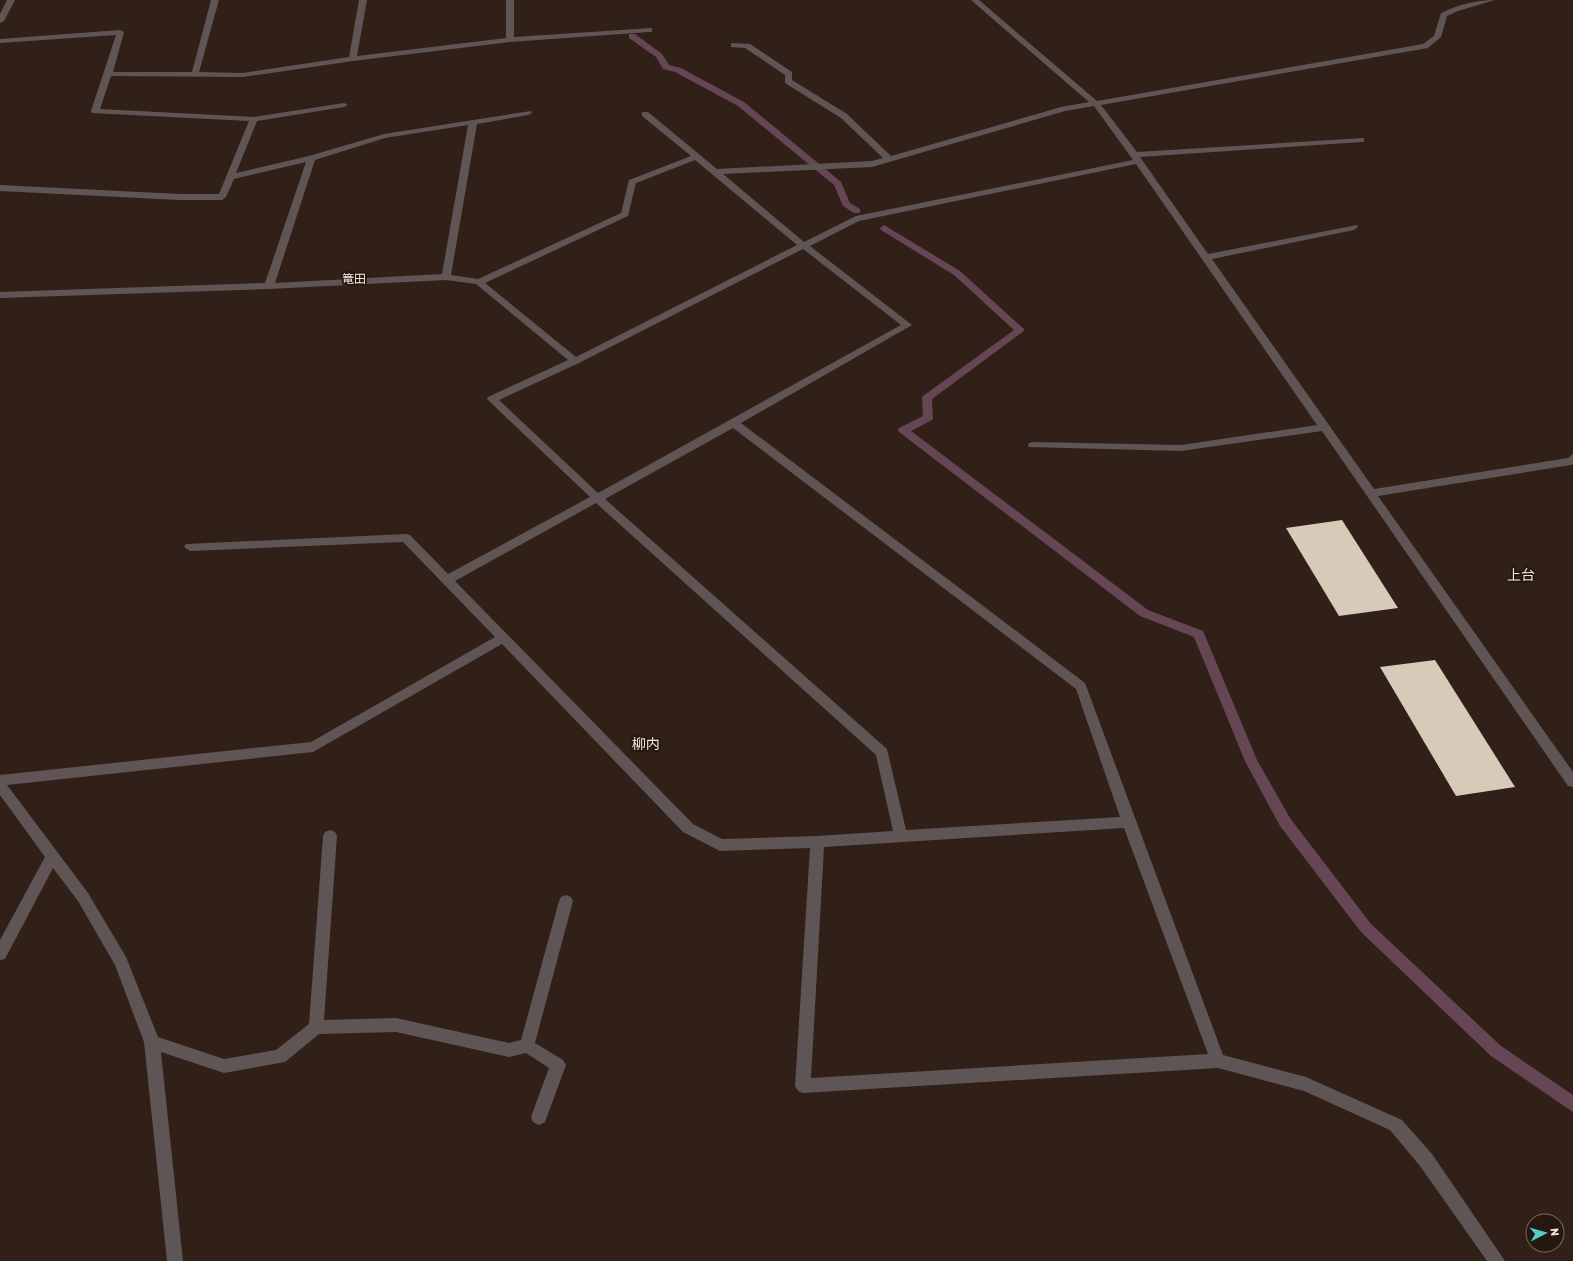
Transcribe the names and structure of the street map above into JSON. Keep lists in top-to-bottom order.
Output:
{
  "districts": ["篭田", "上台", "柳内"],
  "north": "right"
}
